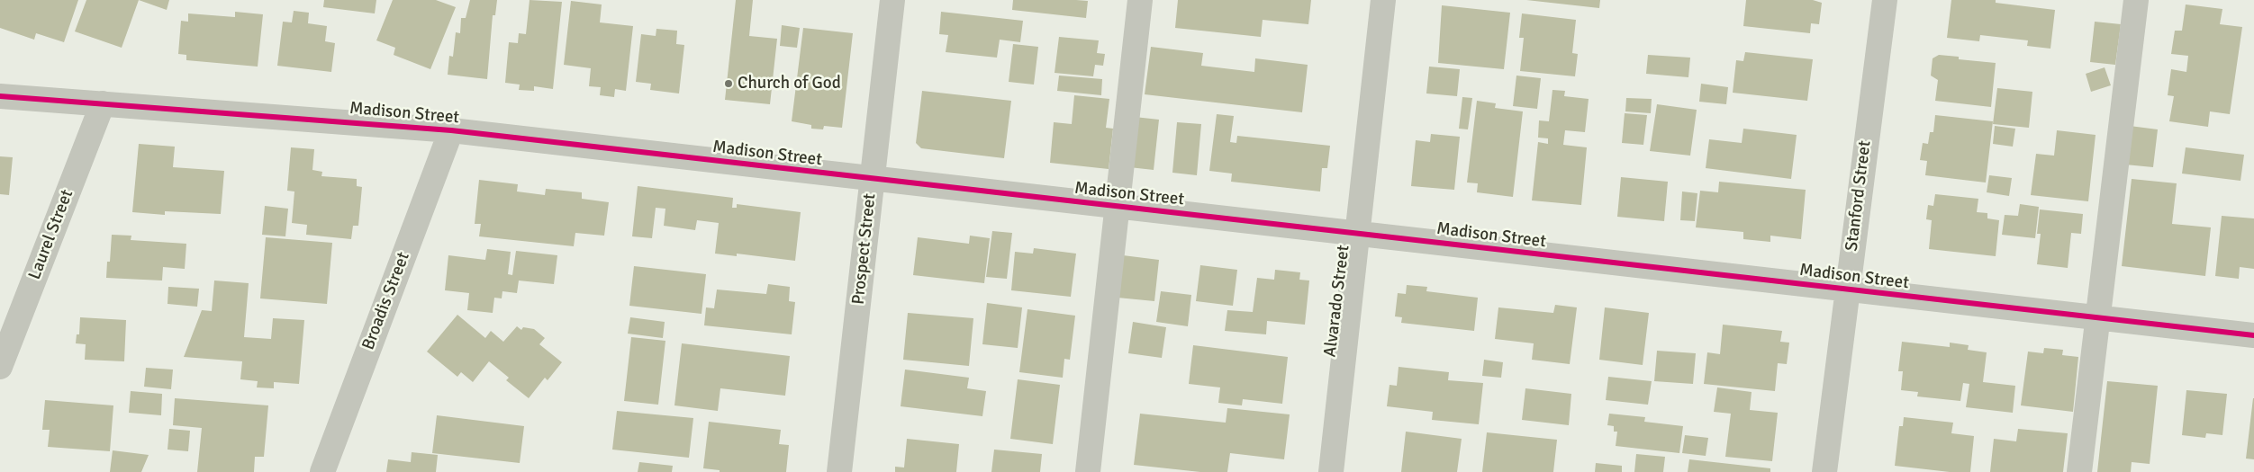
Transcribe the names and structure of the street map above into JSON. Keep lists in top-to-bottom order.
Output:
{
  "streets": {
    "street": [
      "Madison Street",
      "Stanford Street",
      "Laurel Street",
      "Prospect Street",
      "Broadis Street",
      "Alvarado Street"
    ]
  },
  "crossings": [
    ["Madison Street", "Stanford Street"],
    ["Madison Street", "Laurel Street"],
    ["Madison Street", "Prospect Street"],
    ["Madison Street", "Broadis Street"],
    ["Madison Street", "Alvarado Street"]
  ],
  "places": ["Church of God"]
}
